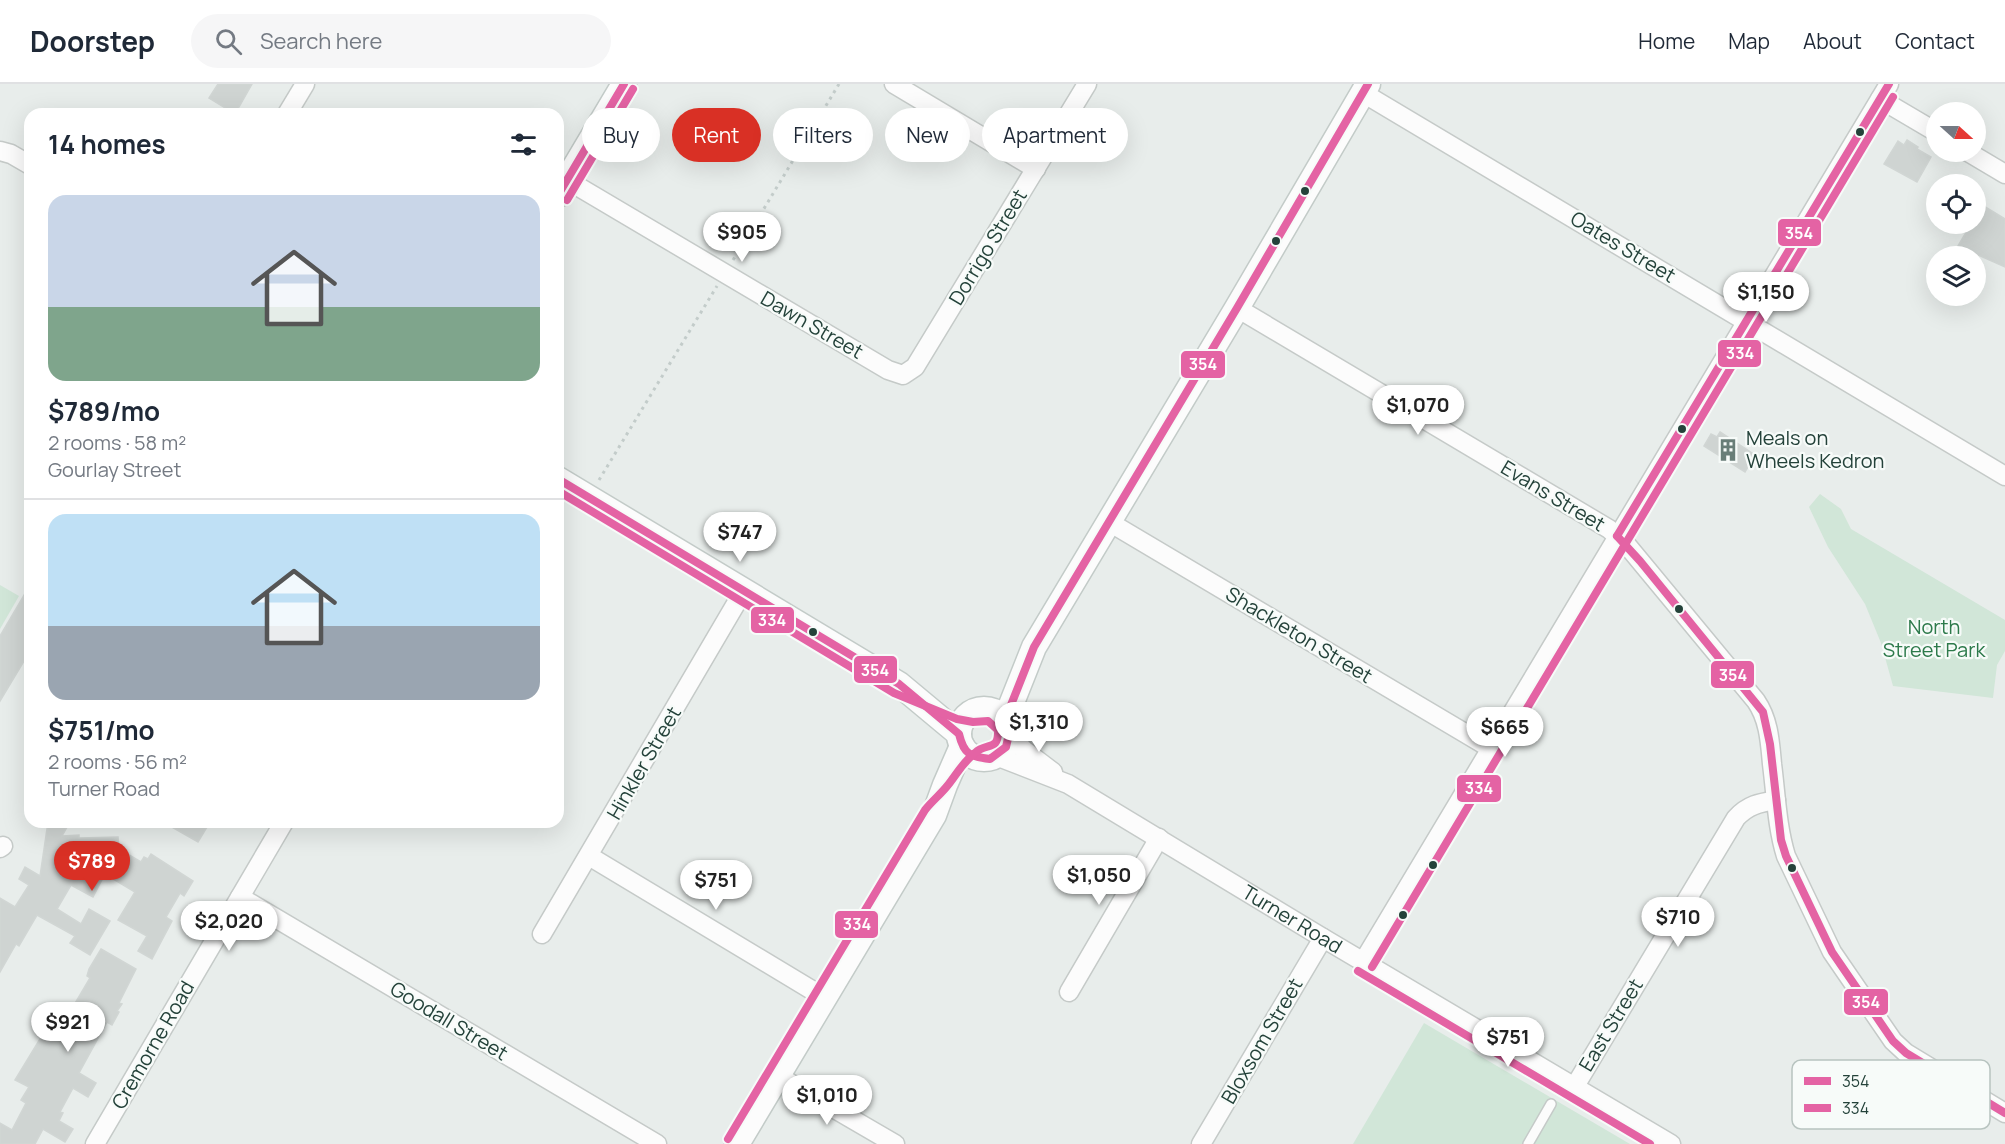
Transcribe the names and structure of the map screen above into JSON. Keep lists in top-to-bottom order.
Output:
{
  "streets": {
    "street": [
      "Dorrigo Street",
      "Oates Street",
      "Dawn Street",
      "Evans Street",
      "Shackleton Street",
      "Hinkler Street",
      "Turner Road",
      "Goodall Street",
      "East Street",
      "Bloxsom Street",
      "Cremorne Road"
    ]
  },
  "crossings": [
    ["Dorrigo Street", "Dawn Street"],
    ["Evans Street", "East Street"],
    ["Hinkler Street", "Turner Road"],
    ["Turner Road", "East Street"],
    ["Turner Road", "Bloxsom Street"],
    ["Goodall Street", "Cremorne Road"]
  ],
  "parks": ["North Street Park"],
  "places": {
    "building": ["Meals on Wheels Kedron"]
  },
  "lines": ["transit line 354", "transit line 334"],
  "legend": ["354", "334"],
  "north": "right",
  "page": {
    "header": "Doorstep",
    "search": "Search here",
    "nav": [
      "Home",
      "Map",
      "About",
      "Contact"
    ],
    "chip": [
      "Buy",
      "Rent",
      "Filters",
      "New",
      "Apartment"
    ],
    "heading": "14 homes",
    "list": [
      {
        "name": "$789/mo",
        "note": "2 rooms · 58 m² · Gourlay Street"
      },
      {
        "name": "$751/mo",
        "note": "2 rooms · 56 m² · Turner Road"
      }
    ],
    "price": [
      "$905",
      "$1,150",
      "$1,070",
      "$747",
      "$1,310",
      "$665",
      "$789",
      "$1,050",
      "$751",
      "$710",
      "$2,020",
      "$921",
      "$751",
      "$1,010"
    ]
  }
}
